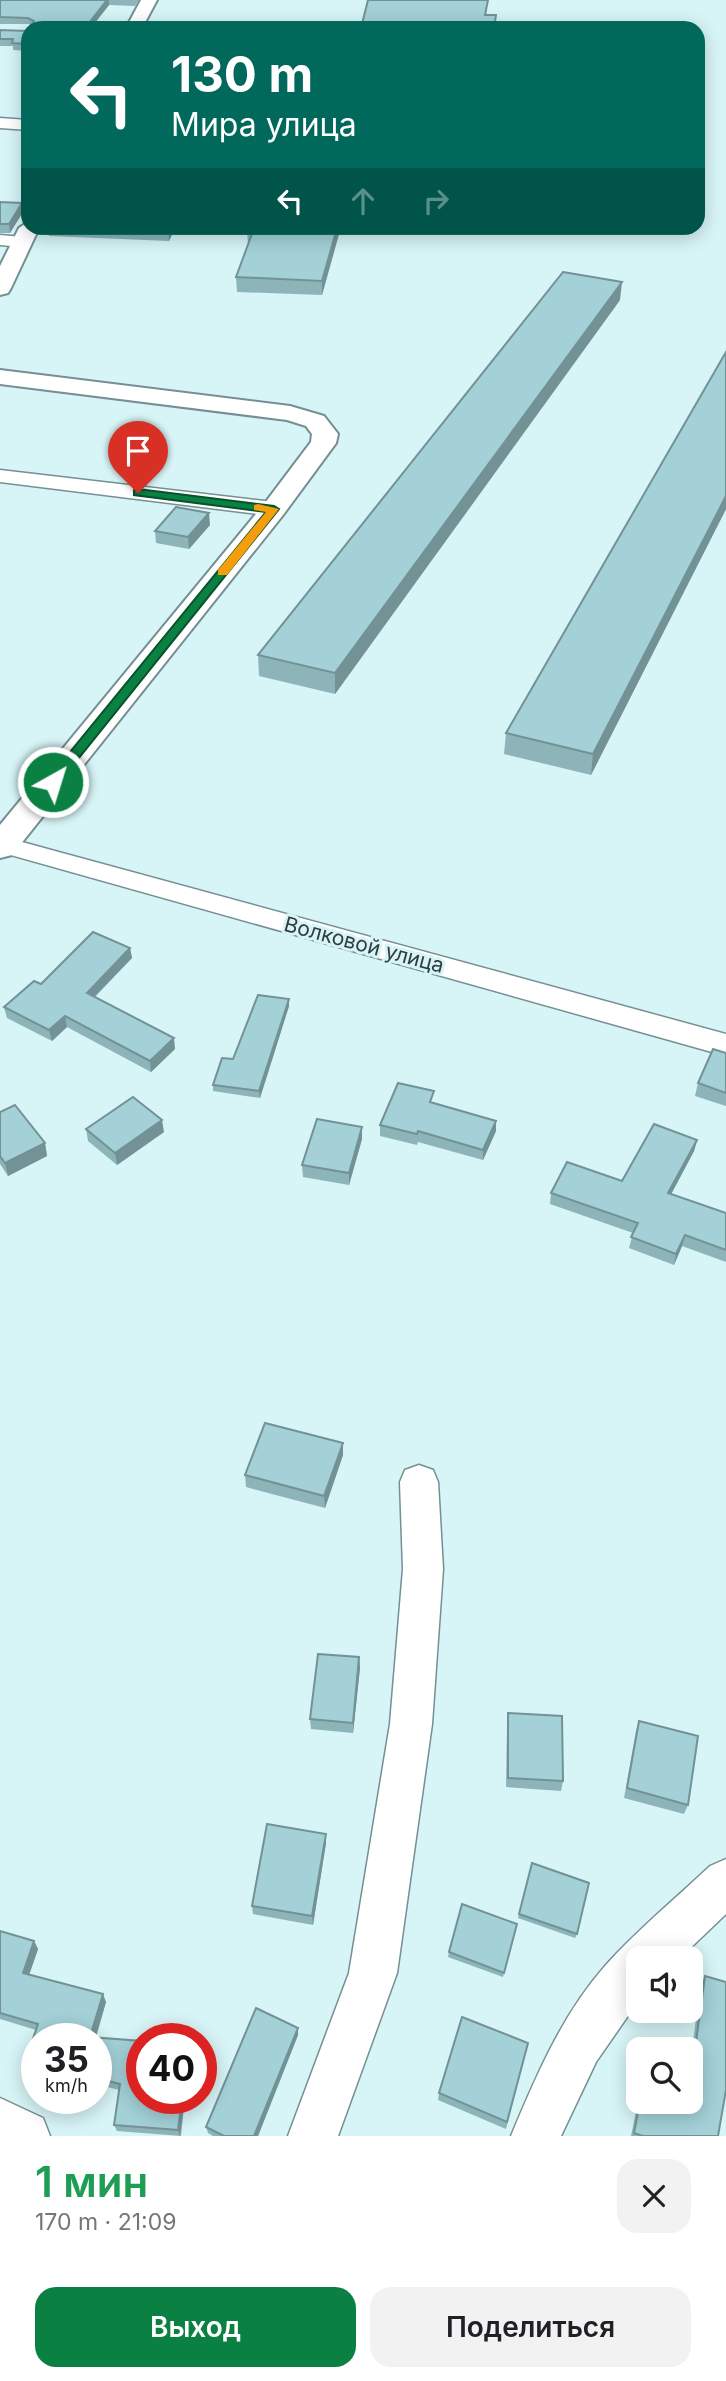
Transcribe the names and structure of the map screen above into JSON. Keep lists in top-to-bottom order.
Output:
{
  "streets": {
    "street": ["Волковой улица"]
  },
  "page": {
    "turn": ["130 m", "Мира улица"],
    "speed": "35 km/h",
    "limit": "40",
    "heading": ["1 мин", "170 m · 21:09"],
    "buttons": ["Выход", "Поделиться"]
  }
}
